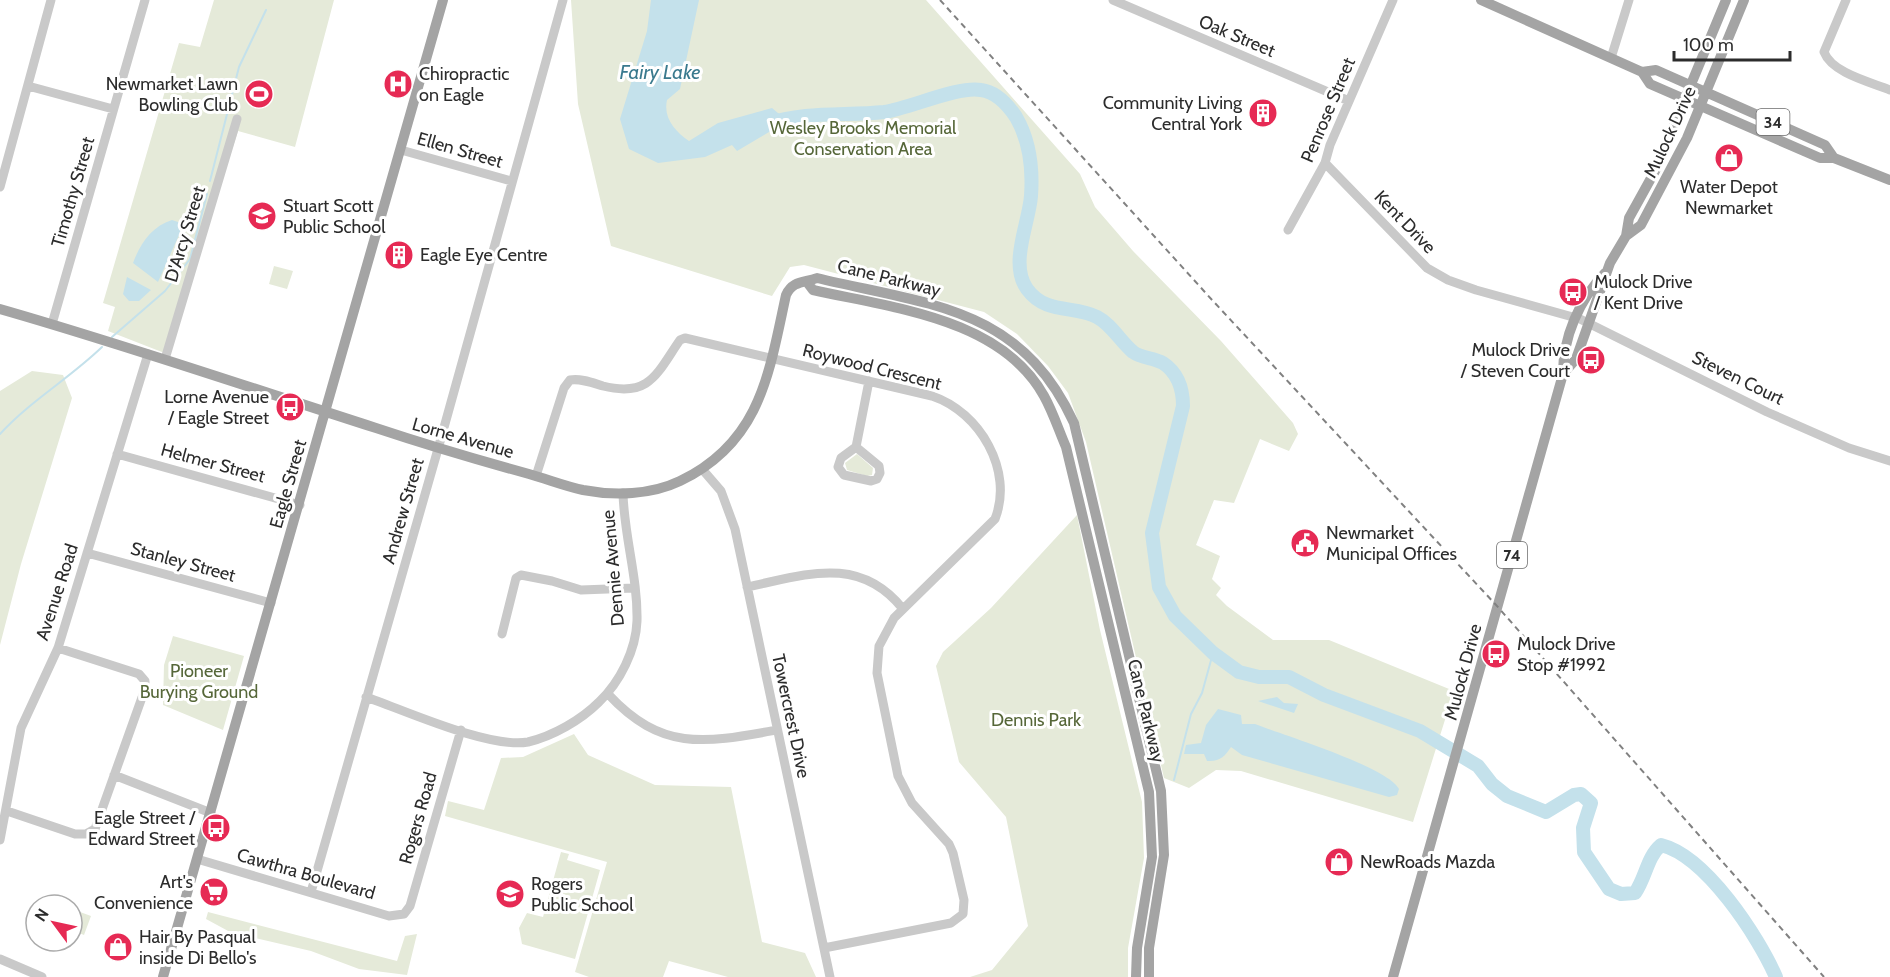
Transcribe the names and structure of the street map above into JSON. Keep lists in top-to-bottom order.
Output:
{
  "streets": {
    "main road": [
      "34",
      "Mulock Drive",
      "Cane Parkway",
      "Lorne Avenue",
      "Eagle Street",
      "74"
    ],
    "street": [
      "Oak Street",
      "Penrose Street",
      "Ellen Street",
      "Timothy Street",
      "Kent Drive",
      "D'Arcy Street",
      "Roywood Crescent",
      "Steven Court",
      "Helmer Street",
      "Andrew Street",
      "Stanley Street",
      "Dennie Avenue",
      "Avenue Road",
      "Towercrest Drive",
      "Rogers Road",
      "Cawthra Boulevard"
    ]
  },
  "crossings": [
    ["Oak Street", "Penrose Street"],
    ["Penrose Street", "Kent Drive"],
    ["34", "Mulock Drive"],
    ["Mulock Drive", "Kent Drive"],
    ["Mulock Drive", "Steven Court"],
    ["Ellen Street", "Eagle Street"],
    ["Ellen Street", "Andrew Street"],
    ["Timothy Street", "Lorne Avenue"],
    ["Kent Drive", "Steven Court"],
    ["D'Arcy Street", "Lorne Avenue"],
    ["Cane Parkway", "Lorne Avenue"],
    ["Roywood Crescent", "Lorne Avenue"],
    ["Roywood Crescent", "Towercrest Drive"],
    ["Lorne Avenue", "Eagle Street"],
    ["Lorne Avenue", "Andrew Street"],
    ["Lorne Avenue", "Dennie Avenue"],
    ["Lorne Avenue", "Avenue Road"],
    ["Lorne Avenue", "Towercrest Drive"],
    ["Helmer Street", "Eagle Street"],
    ["Helmer Street", "Avenue Road"],
    ["Eagle Street", "Stanley Street"],
    ["Eagle Street", "Cawthra Boulevard"],
    ["Andrew Street", "Dennie Avenue"],
    ["Andrew Street", "Cawthra Boulevard"],
    ["Stanley Street", "Avenue Road"],
    ["Dennie Avenue", "Rogers Road"],
    ["Rogers Road", "Cawthra Boulevard"]
  ],
  "water": ["Fairy Lake"],
  "parks": ["Wesley Brooks Memorial Conservation Area", "Pioneer Burying Ground", "Dennis Park"],
  "places": {
    "hospital": ["Chiropractic on Eagle"],
    "sports": ["Newmarket Lawn Bowling Club"],
    "building": ["Community Living Central York", "Eagle Eye Centre"],
    "shop": ["Water Depot Newmarket", "NewRoads Mazda", "Hair By Pasqual inside Di Bello's"],
    "school or university": ["Stuart Scott Public School", "Rogers Public School"],
    "bus stop": [
      "Mulock Drive / Kent Drive",
      "Mulock Drive / Steven Court",
      "Lorne Avenue / Eagle Street",
      "Mulock Drive Stop #1992",
      "Eagle Street / Edward Street"
    ],
    "public building": ["Newmarket Municipal Offices"],
    "supermarket": ["Art's Convenience"]
  },
  "scale_bar": "100 m",
  "north": "top left"
}
